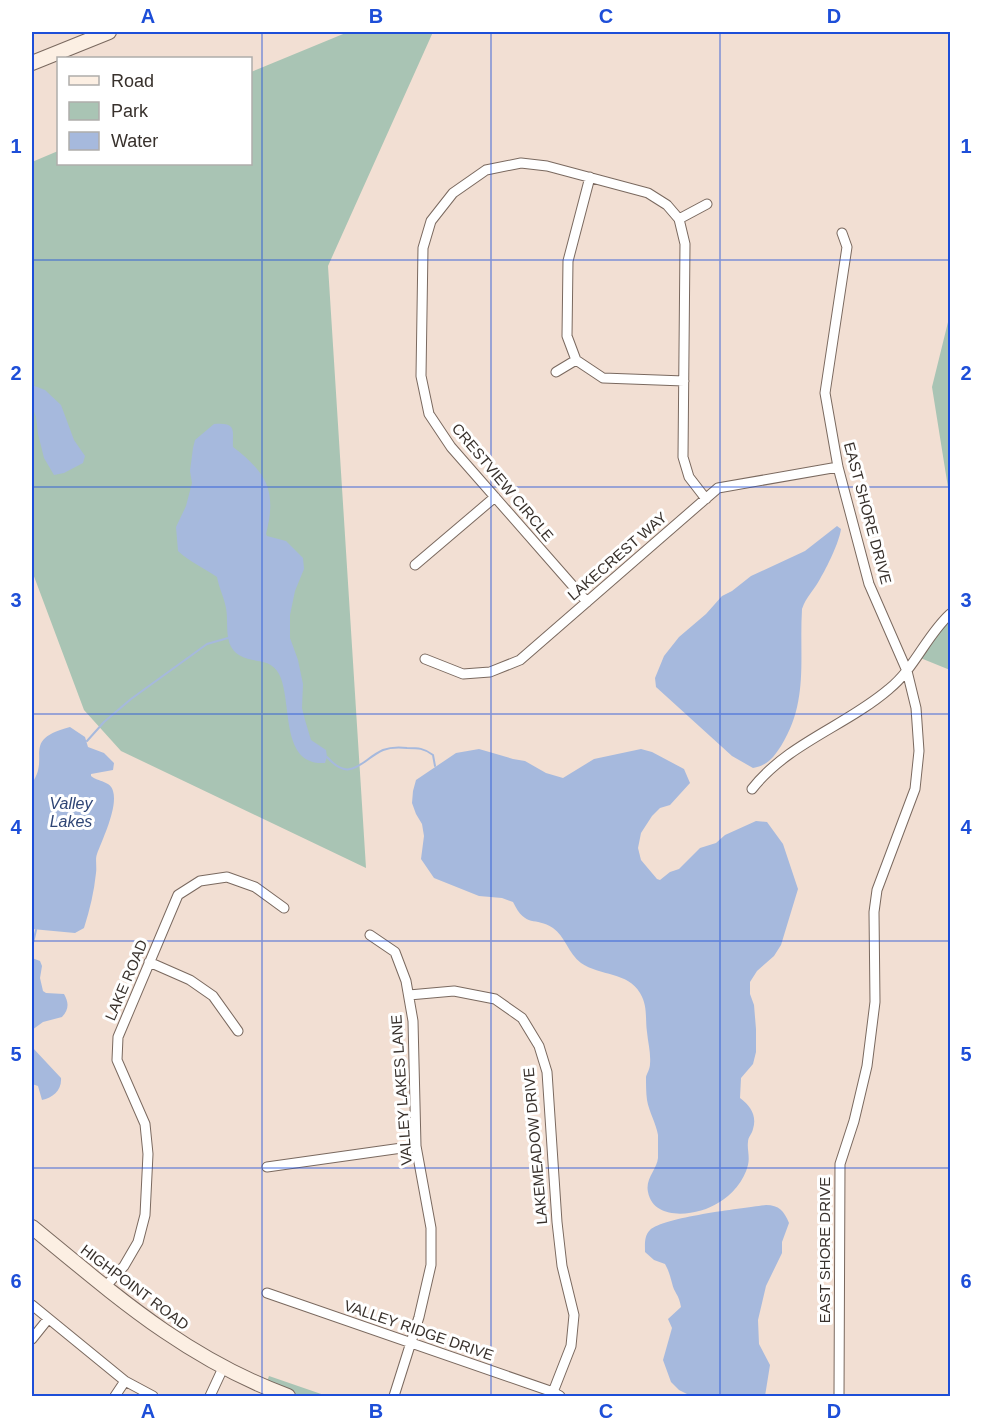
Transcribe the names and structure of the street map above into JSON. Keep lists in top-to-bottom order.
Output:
{
  "streets": {
    "street": [
      "CRESTVIEW CIRCLE",
      "EAST SHORE DRIVE",
      "LAKECREST WAY",
      "LAKE ROAD",
      "VALLEY LAKES LANE",
      "LAKEMEADOW DRIVE",
      "HIGHPOINT ROAD",
      "VALLEY RIDGE DRIVE"
    ]
  },
  "crossings": [
    ["CRESTVIEW CIRCLE", "LAKECREST WAY"],
    ["EAST SHORE DRIVE", "LAKECREST WAY"],
    ["LAKE ROAD", "HIGHPOINT ROAD"],
    ["VALLEY LAKES LANE", "LAKEMEADOW DRIVE"],
    ["VALLEY LAKES LANE", "VALLEY RIDGE DRIVE"],
    ["LAKEMEADOW DRIVE", "VALLEY RIDGE DRIVE"]
  ],
  "water": ["Valley Lakes"],
  "legend": ["Road", "Park", "Water"],
  "grid": {
    "columns": [
      "A",
      "B",
      "C",
      "D"
    ],
    "rows": [
      "1",
      "2",
      "3",
      "4",
      "5",
      "6"
    ]
  }
}
